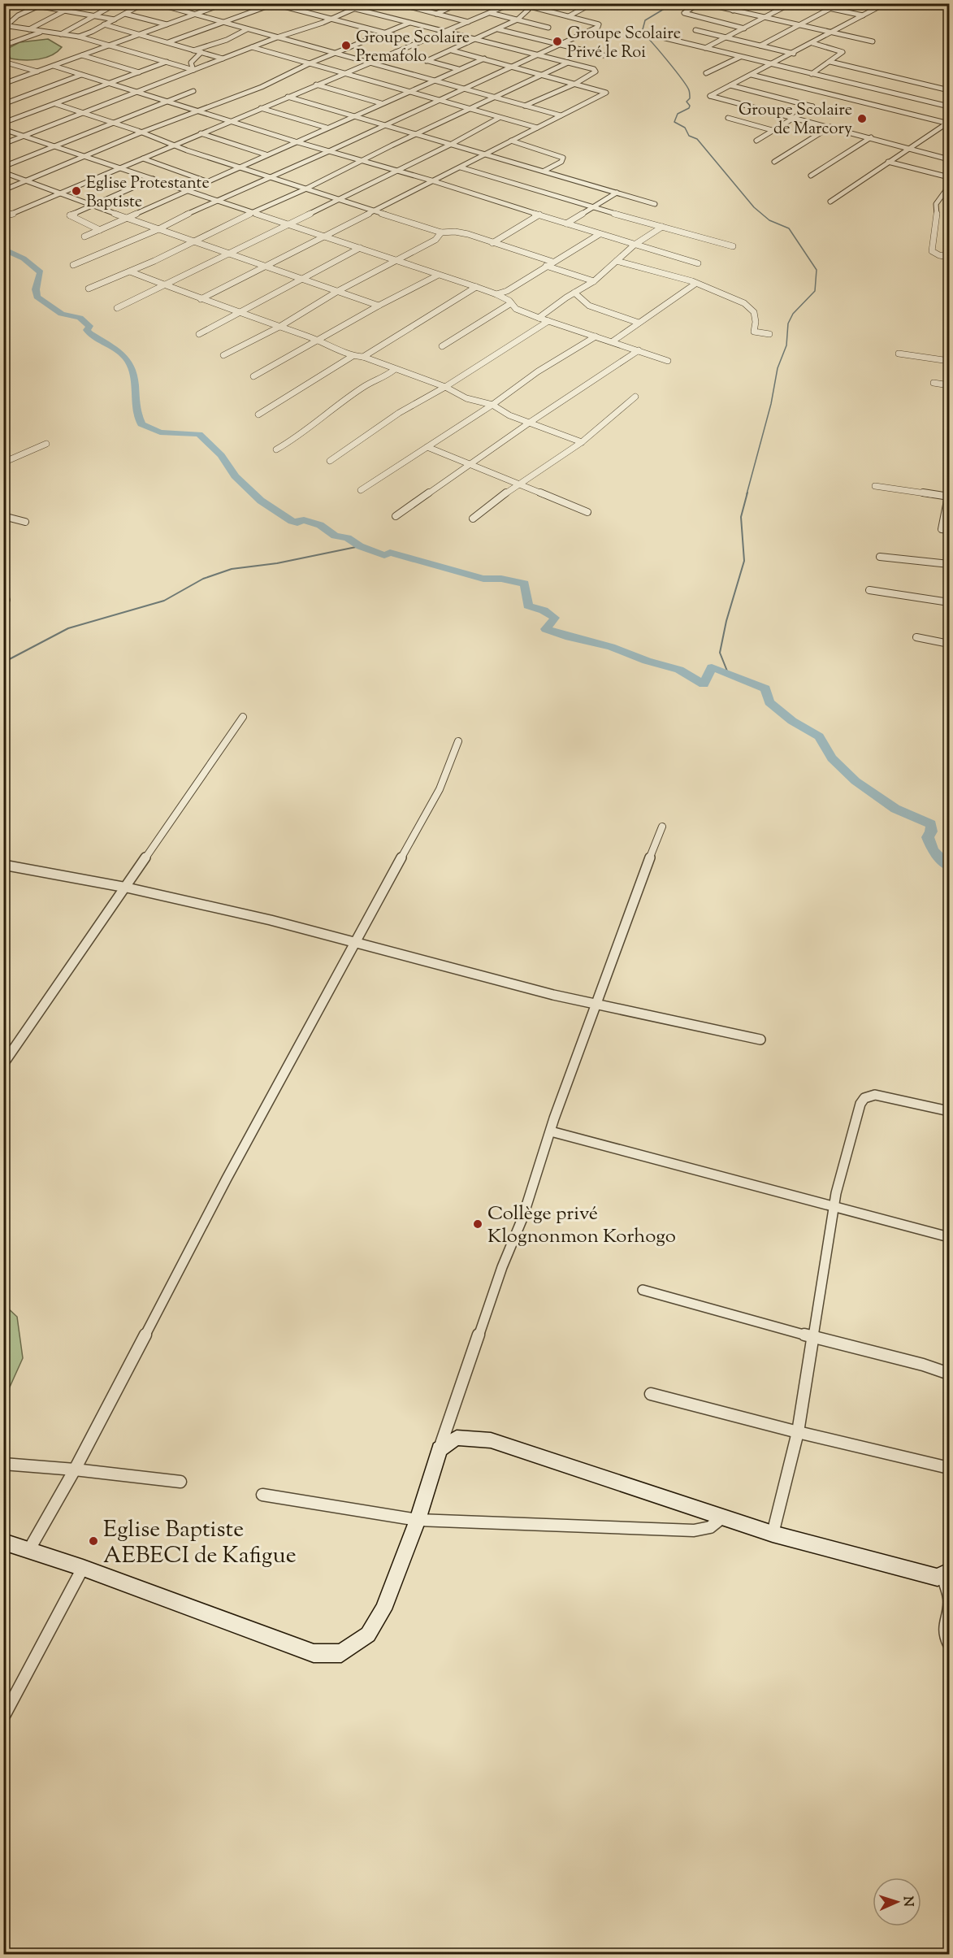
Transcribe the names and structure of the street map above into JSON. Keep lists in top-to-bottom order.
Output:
{
  "places": [
    "Groupe Scolaire Privé le Roi",
    "Groupe Scolaire Premafolo",
    "Groupe Scolaire de Marcory",
    "Eglise Protestante Baptiste",
    "Collège privé Klognonmon Korhogo",
    "Eglise Baptiste AEBECI de Kafigue"
  ],
  "north": "right"
}
